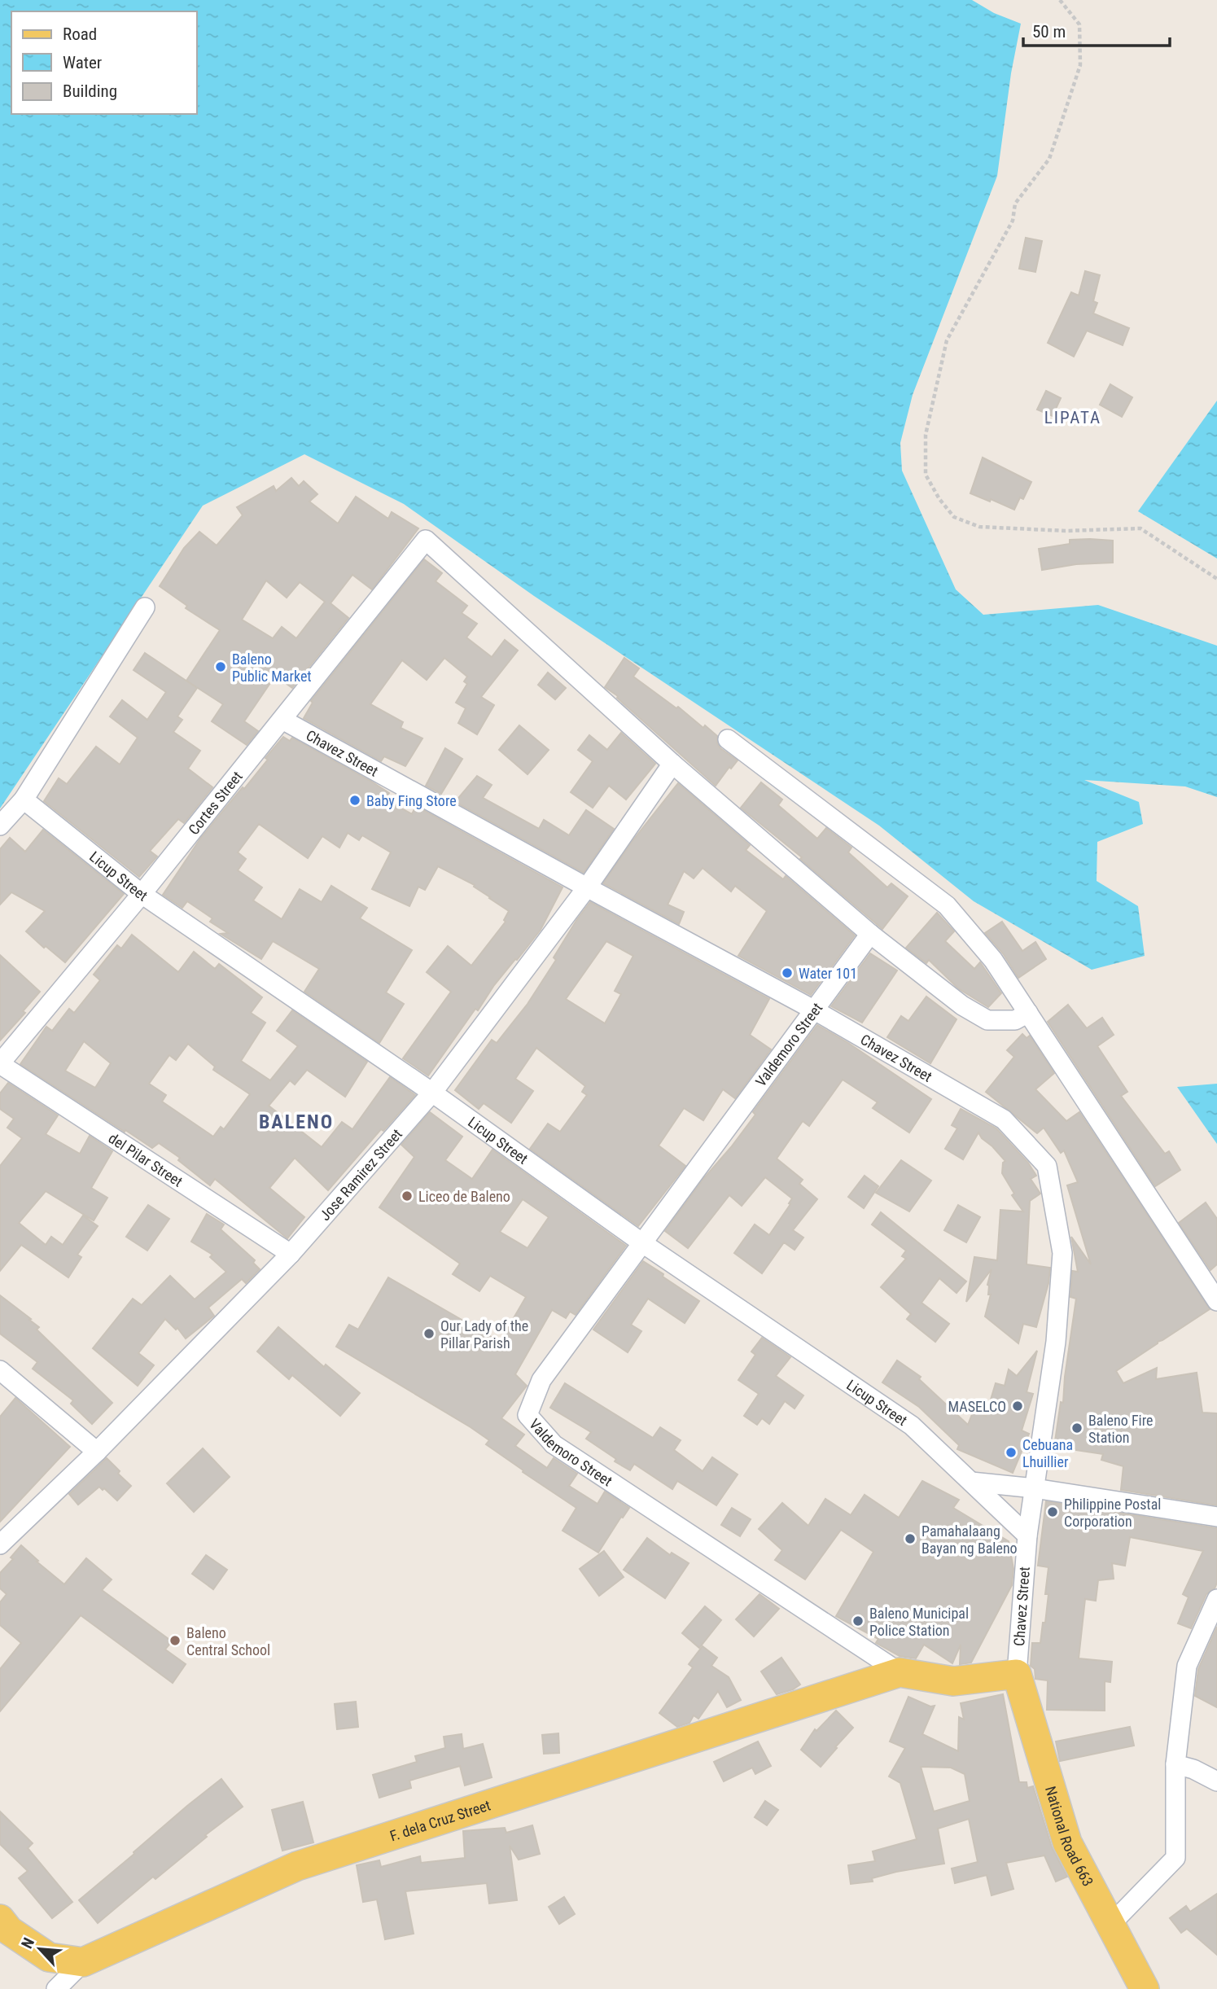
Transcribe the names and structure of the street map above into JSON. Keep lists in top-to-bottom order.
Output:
{
  "streets": {
    "main road": ["Valdemoro Street", "F. dela Cruz Street", "National Road 663"],
    "street": [
      "Chavez Street",
      "Cortes Street",
      "Licup Street",
      "del Pilar Street",
      "Jose Ramirez Street"
    ]
  },
  "crossings": [
    ["Chavez Street", "Cortes Street"],
    ["Chavez Street", "Licup Street"],
    ["Chavez Street", "Valdemoro Street"],
    ["Chavez Street", "Jose Ramirez Street"],
    ["Chavez Street", "National Road 663"],
    ["Cortes Street", "Licup Street"],
    ["Cortes Street", "del Pilar Street"],
    ["Cortes Street", "Jose Ramirez Street"],
    ["Licup Street", "Valdemoro Street"],
    ["Licup Street", "Jose Ramirez Street"],
    ["Valdemoro Street", "F. dela Cruz Street"],
    ["Valdemoro Street", "National Road 663"],
    ["del Pilar Street", "Jose Ramirez Street"]
  ],
  "districts": ["LIPATA", "BALENO"],
  "places": [
    "Baleno Public Market",
    "Baby Fing Store",
    "Water 101",
    "Liceo de Baleno",
    "Our Lady of the Pillar Parish",
    "MASELCO",
    "Baleno Fire Station",
    "Cebuana Lhuillier",
    "Philippine Postal Corporation",
    "Pamahalaang Bayan ng Baleno",
    "Baleno Municipal Police Station",
    "Baleno Central School"
  ],
  "legend": ["Road", "Water", "Building"],
  "scale_bar": "50 m",
  "north": "top left"
}
